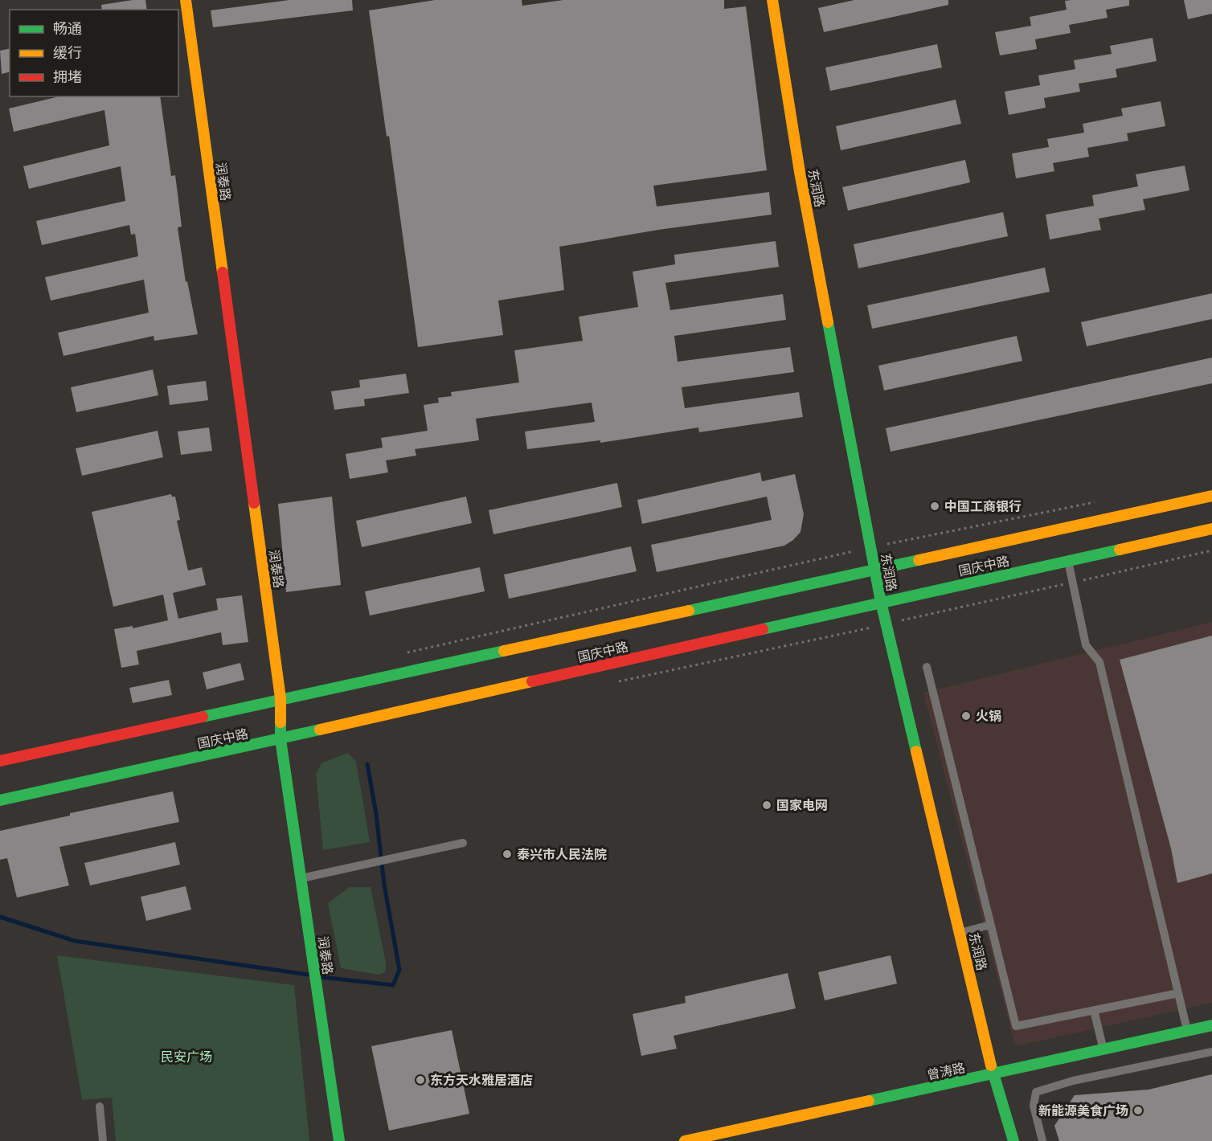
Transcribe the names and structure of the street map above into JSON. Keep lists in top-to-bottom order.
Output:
{
  "streets": {
    "street": [
      "润泰路",
      "东润路",
      "国庆中路",
      "曾涛路"
    ]
  },
  "crossings": [
    ["润泰路", "国庆中路"],
    ["东润路", "国庆中路"],
    ["东润路", "曾涛路"]
  ],
  "parks": ["民安广场"],
  "places": [
    "中国工商银行",
    "火锅",
    "国家电网",
    "泰兴市人民法院",
    "东方天水雅居酒店",
    "新能源美食广场"
  ],
  "legend": ["畅通", "缓行", "拥堵"]
}
